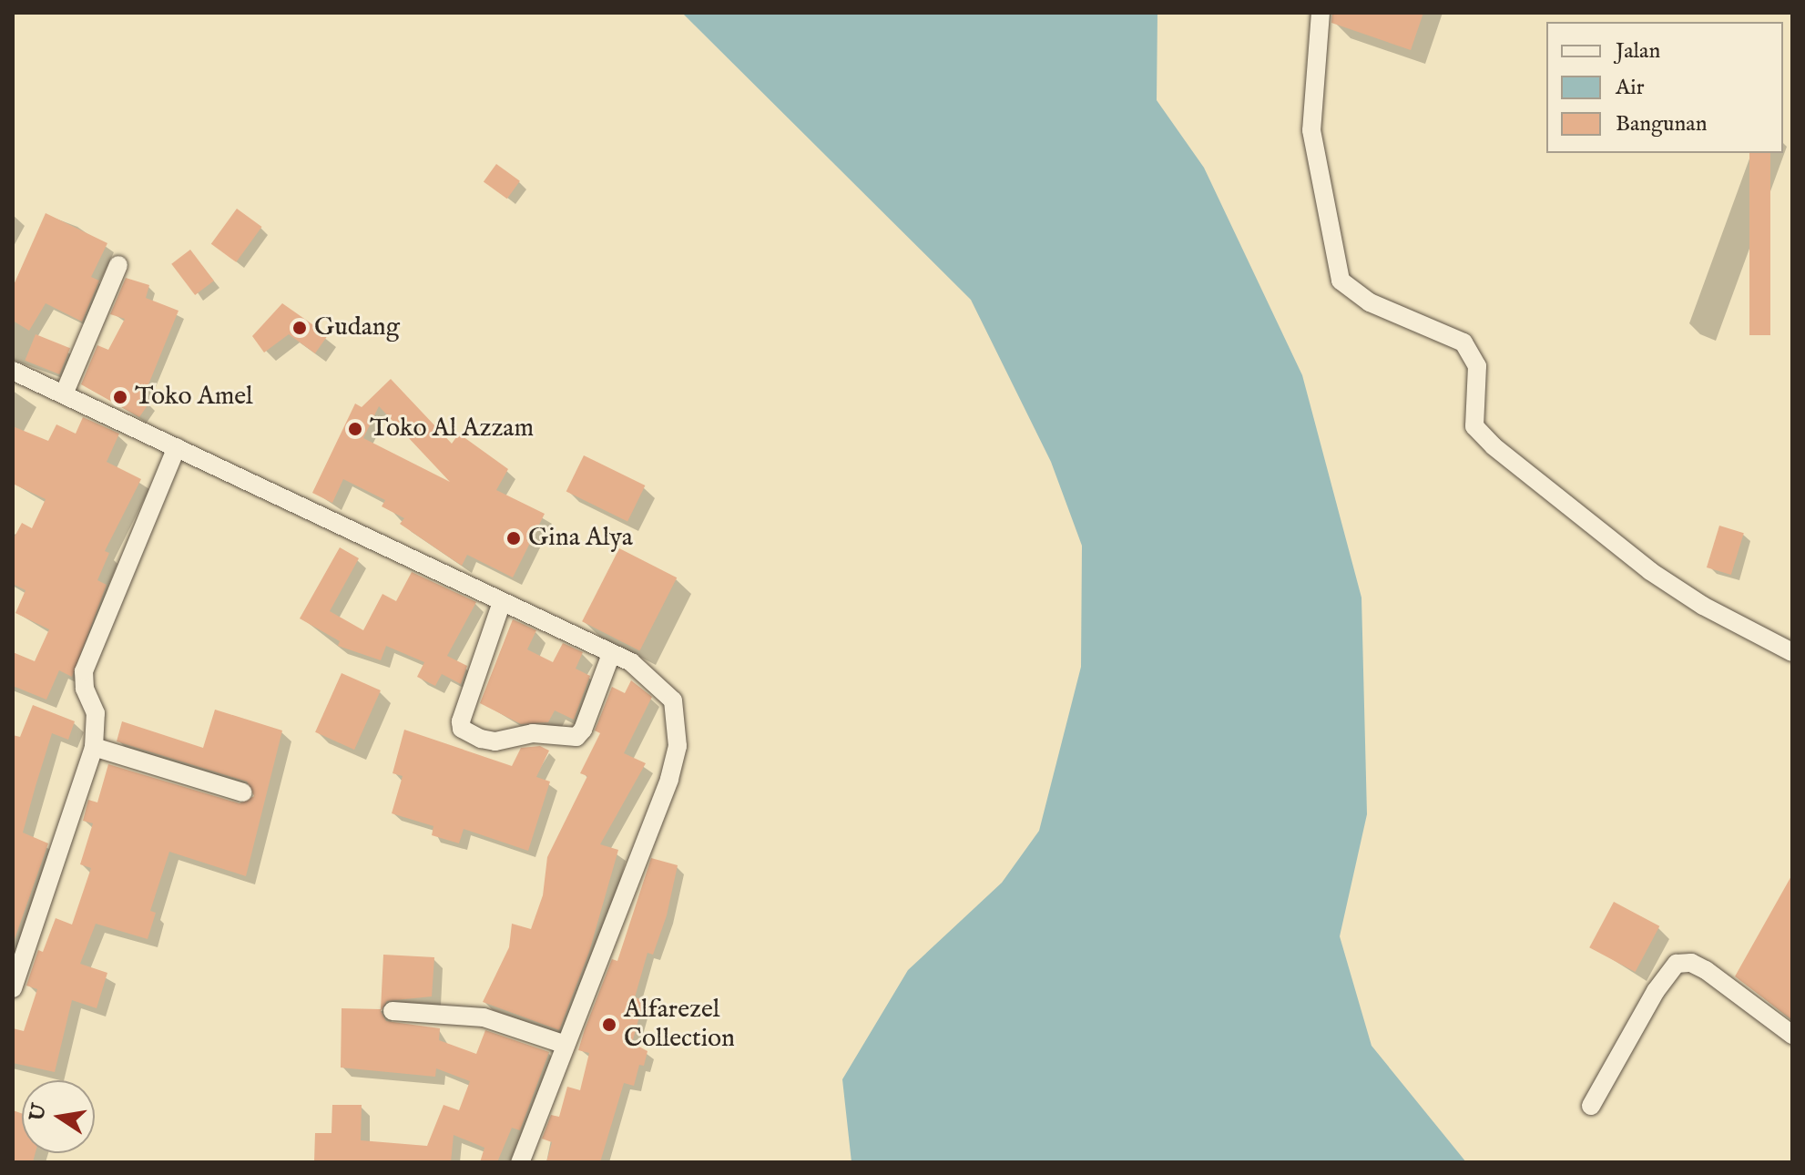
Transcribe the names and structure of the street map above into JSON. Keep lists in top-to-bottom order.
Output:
{
  "places": [
    "Gudang",
    "Toko Amel",
    "Toko Al Azzam",
    "Gina Alya",
    "Alfarezel Collection"
  ],
  "legend": ["Jalan", "Air", "Bangunan"],
  "north": "left"
}
